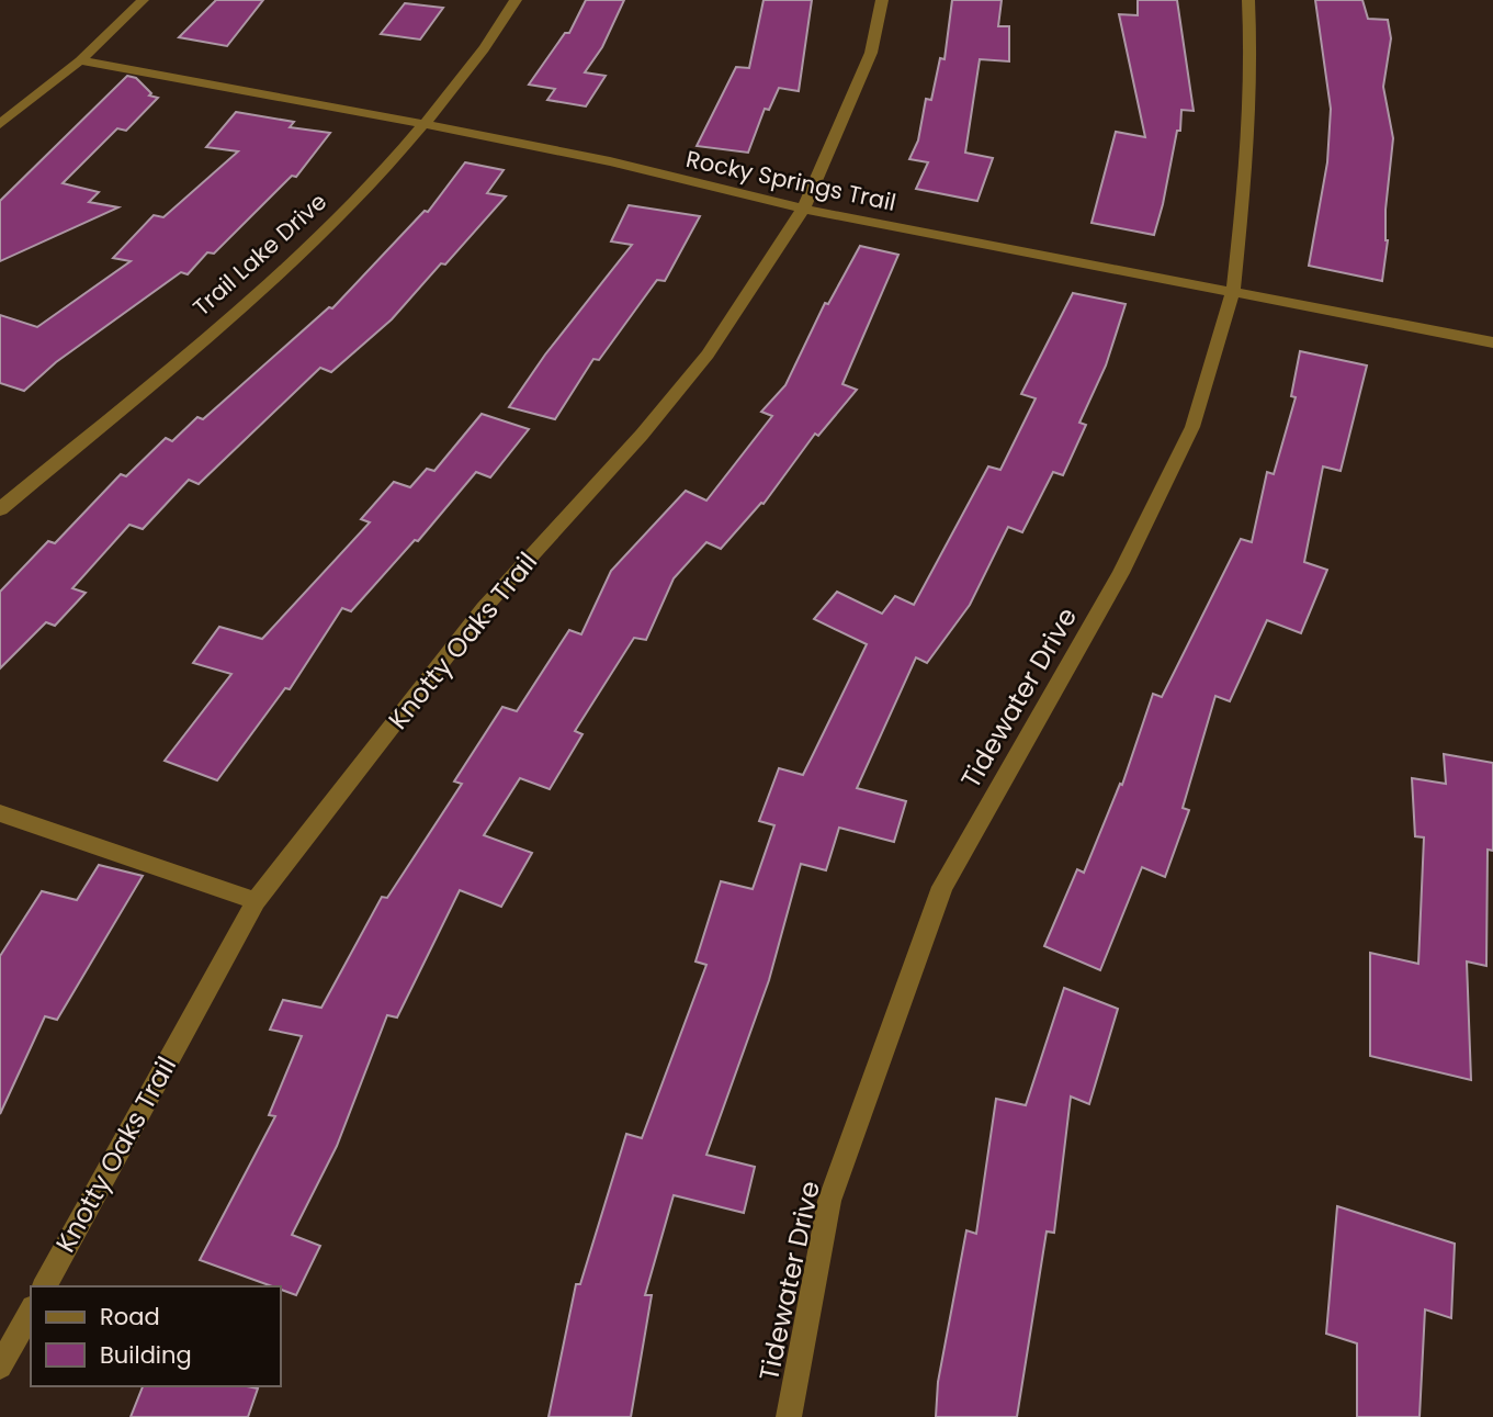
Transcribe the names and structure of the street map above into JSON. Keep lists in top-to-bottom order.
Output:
{
  "streets": {
    "street": [
      "Rocky Springs Trail",
      "Trail Lake Drive",
      "Knotty Oaks Trail",
      "Tidewater Drive"
    ]
  },
  "crossings": [
    ["Rocky Springs Trail", "Trail Lake Drive"],
    ["Rocky Springs Trail", "Knotty Oaks Trail"],
    ["Rocky Springs Trail", "Tidewater Drive"]
  ],
  "legend": ["Road", "Building"]
}
